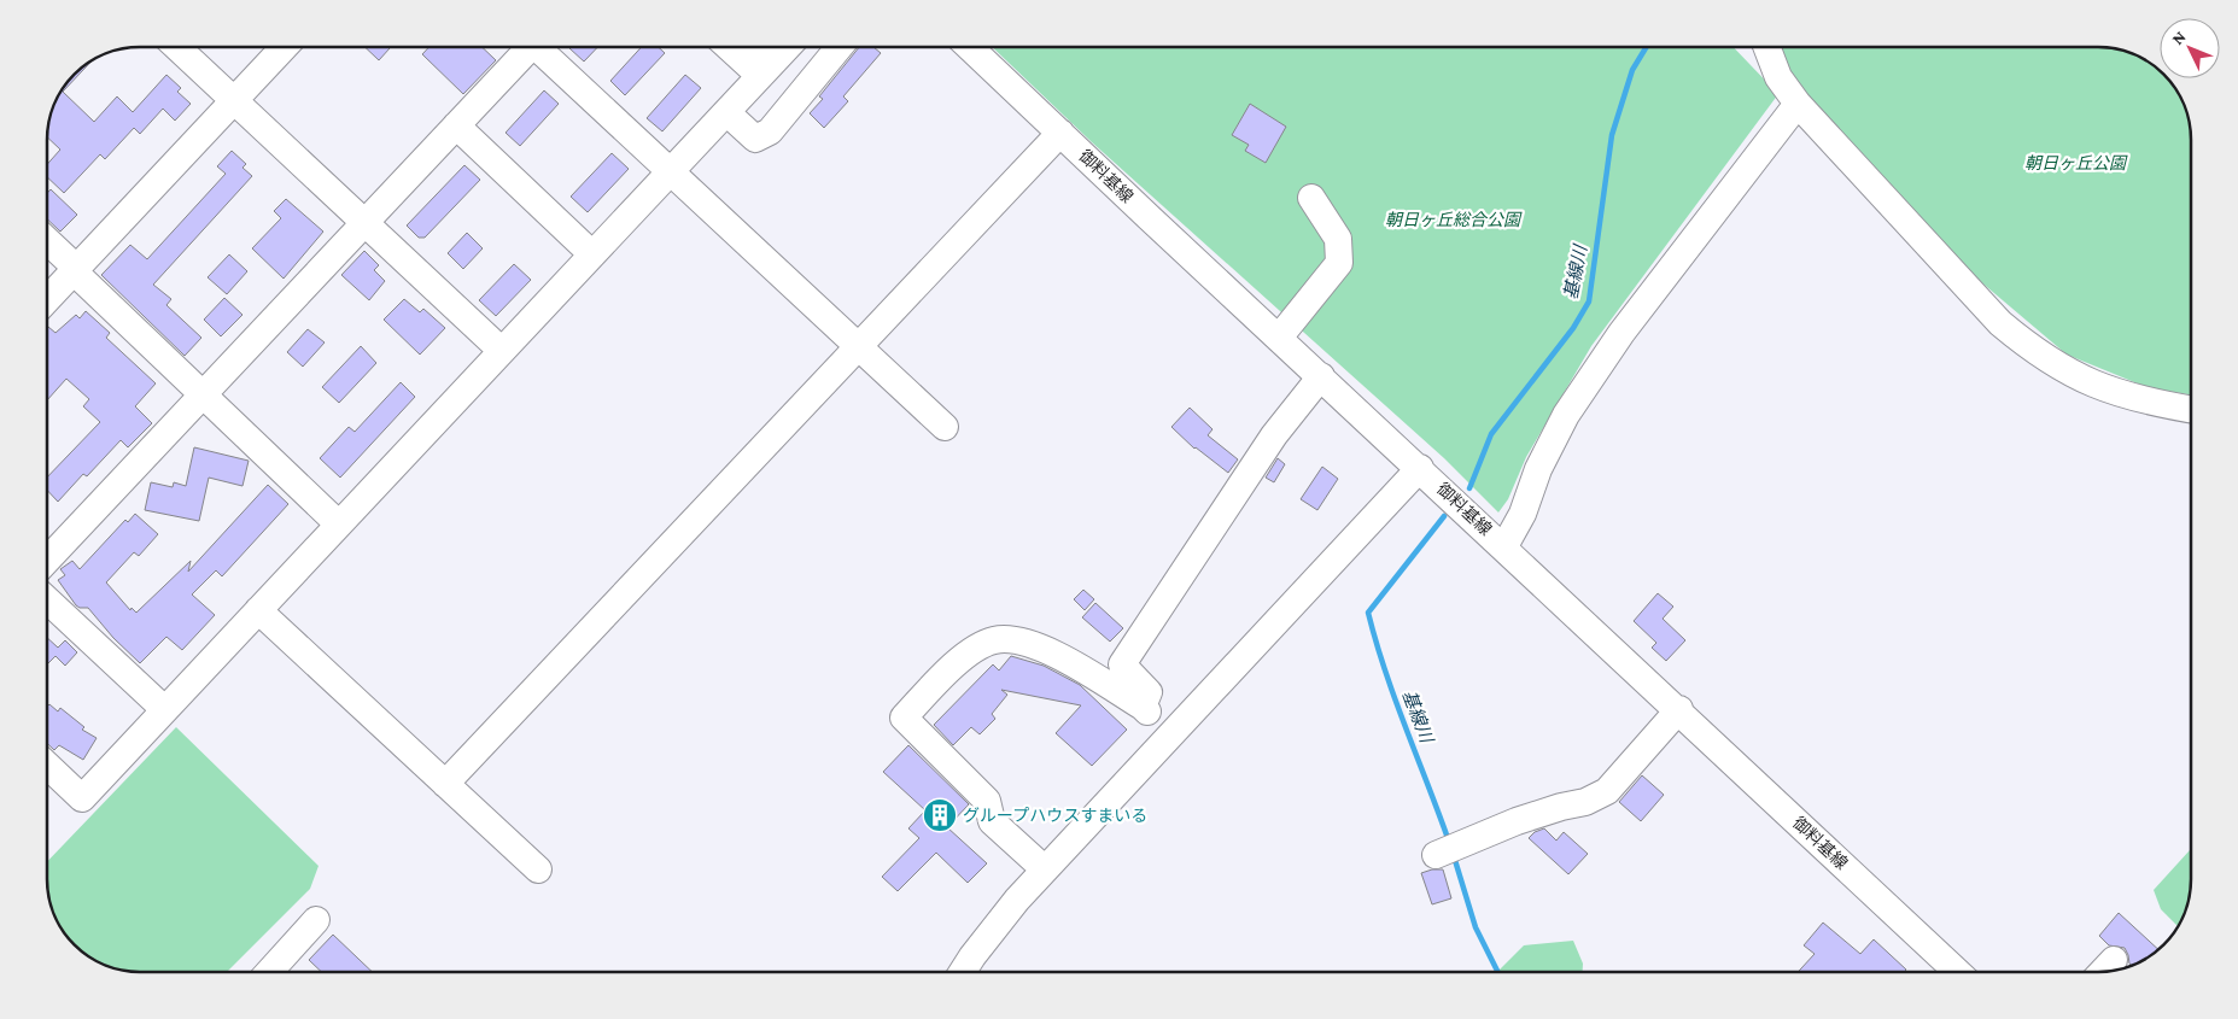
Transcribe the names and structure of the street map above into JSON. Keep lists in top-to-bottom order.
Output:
{
  "streets": {
    "street": ["御料基線"]
  },
  "water": ["基線川"],
  "parks": ["朝日ヶ丘公園", "朝日ヶ丘総合公園"],
  "places": {
    "building": ["グループハウスすまいる"]
  },
  "north": "top left"
}
